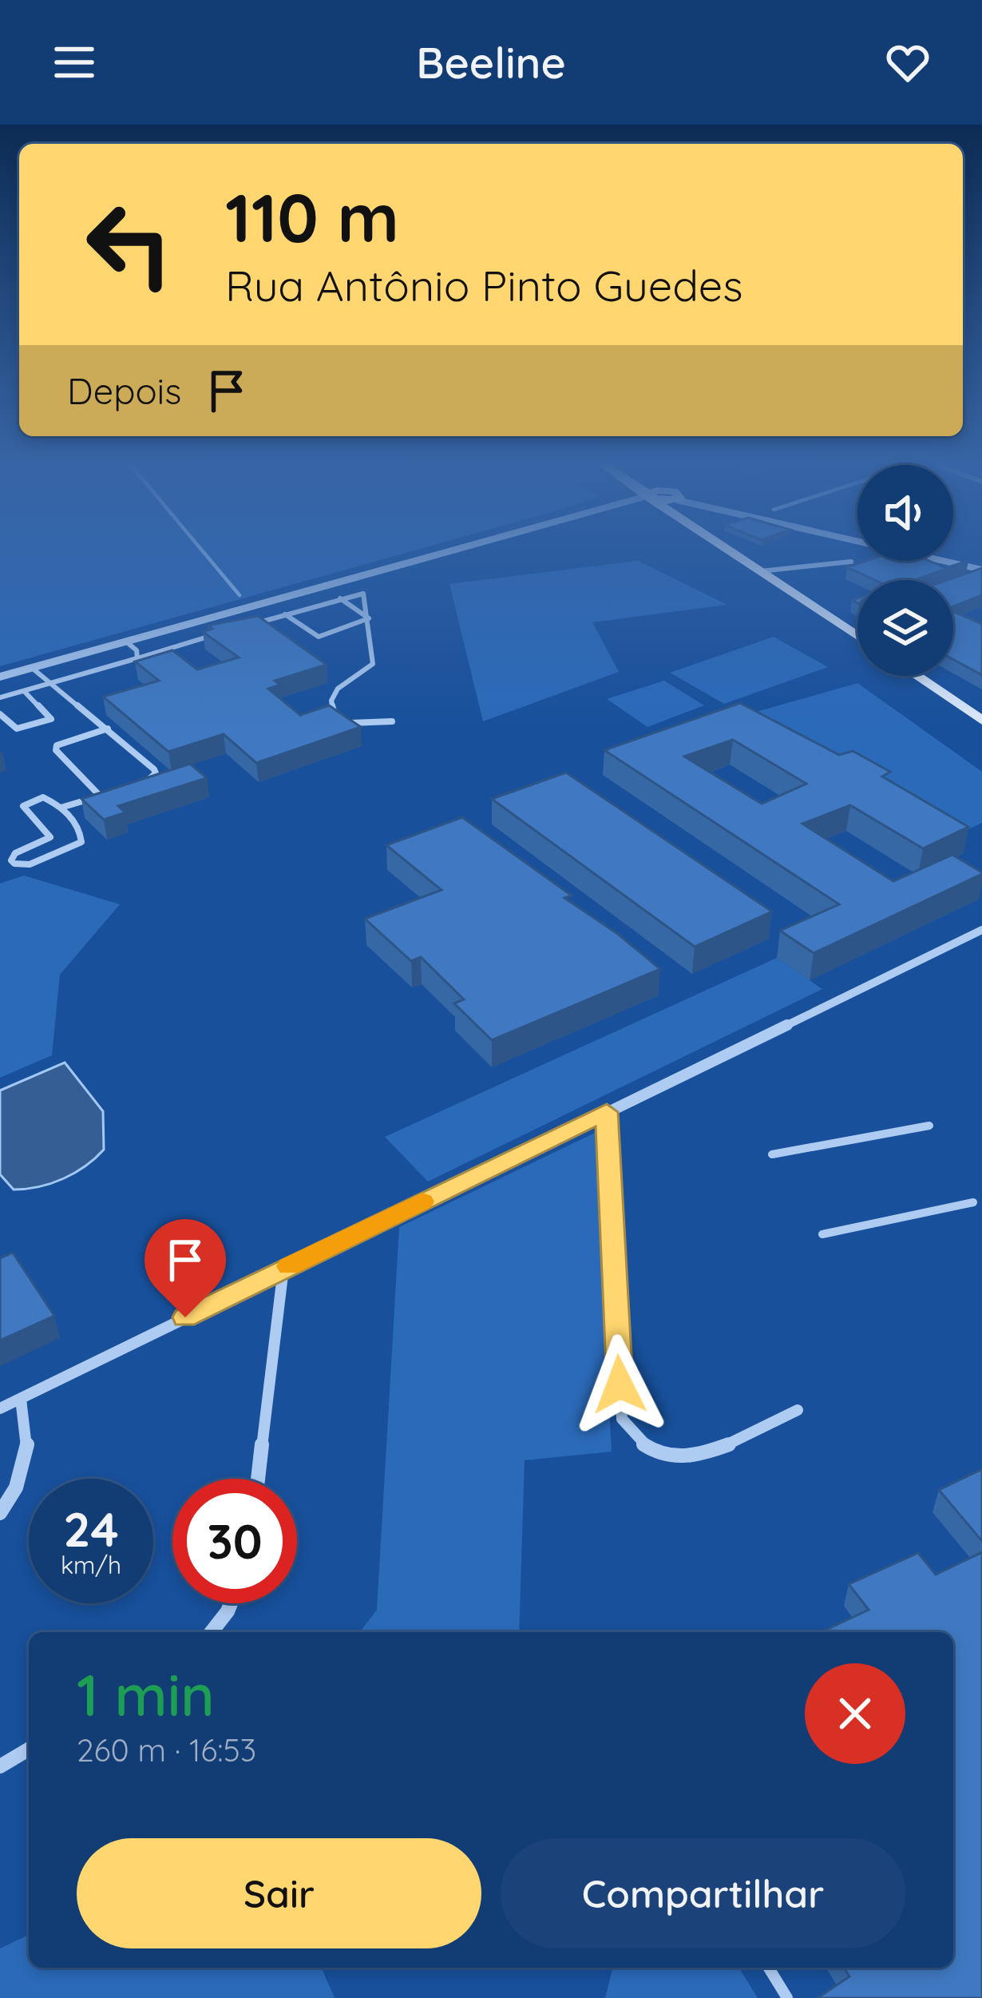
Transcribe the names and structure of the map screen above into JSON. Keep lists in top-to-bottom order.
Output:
{
  "page": {
    "header": "Beeline",
    "turn": ["110 m", "Rua Antônio Pinto Guedes"],
    "then": "Depois",
    "speed": "24 km/h",
    "limit": "30",
    "heading": ["1 min", "260 m · 16:53"],
    "buttons": ["Sair", "Compartilhar"]
  }
}
